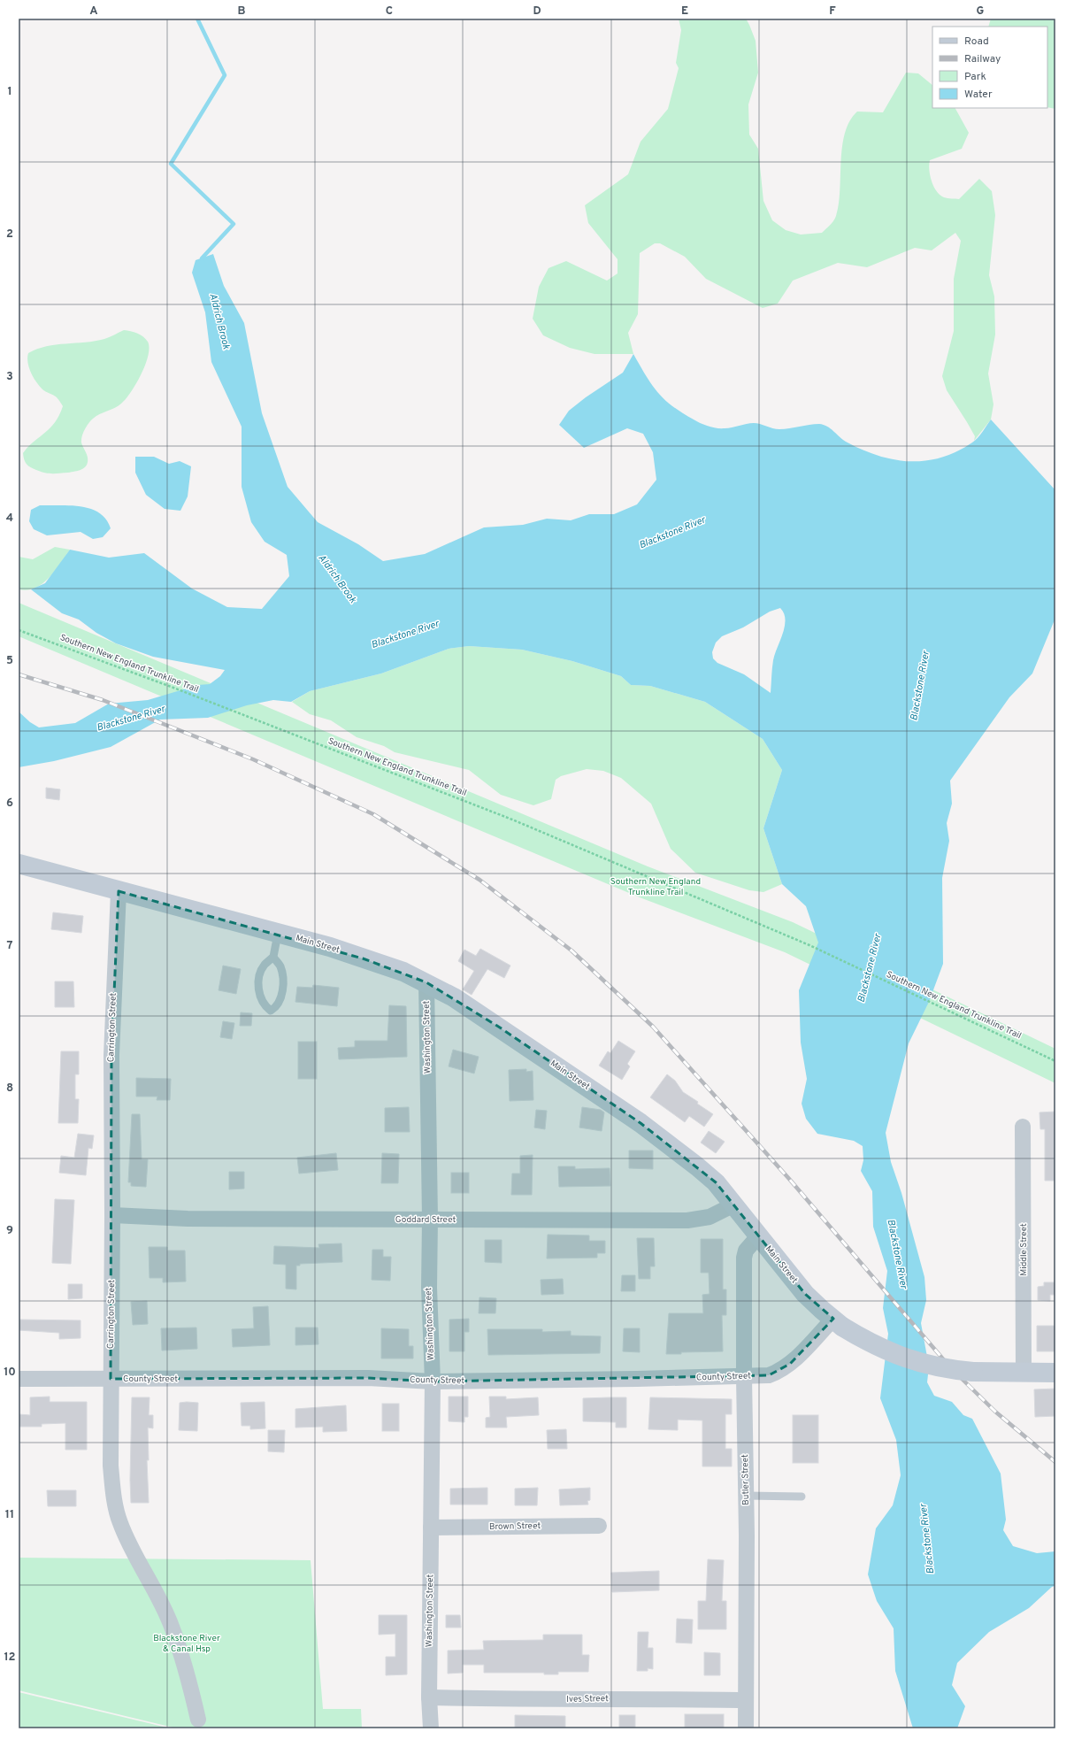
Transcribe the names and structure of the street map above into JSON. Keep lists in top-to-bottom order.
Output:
{
  "streets": {
    "main road": ["Main Street"],
    "street": [
      "Carrington Street",
      "Washington Street",
      "Goddard Street",
      "Middle Street",
      "County Street",
      "Butler Street",
      "Brown Street",
      "Ives Street"
    ],
    "path": ["Southern New England Trunkline Trail"]
  },
  "crossings": [
    ["Main Street", "Carrington Street"],
    ["Main Street", "Washington Street"],
    ["Main Street", "Goddard Street"],
    ["Main Street", "Middle Street"],
    ["Main Street", "County Street"],
    ["Main Street", "Butler Street"],
    ["Carrington Street", "Goddard Street"],
    ["Carrington Street", "County Street"],
    ["Washington Street", "Goddard Street"],
    ["Washington Street", "County Street"],
    ["Washington Street", "Brown Street"],
    ["Washington Street", "Ives Street"],
    ["County Street", "Butler Street"],
    ["Butler Street", "Ives Street"]
  ],
  "water": ["Aldrich Brook", "Blackstone River"],
  "parks": ["Southern New England Trunkline Trail", "Blackstone River & Canal Hsp"],
  "legend": [
    "Road",
    "Railway",
    "Park",
    "Water"
  ],
  "grid": {
    "columns": [
      "A",
      "B",
      "C",
      "D",
      "E",
      "F",
      "G"
    ],
    "rows": [
      "1",
      "2",
      "3",
      "4",
      "5",
      "6",
      "7",
      "8",
      "9",
      "10",
      "11",
      "12"
    ]
  }
}
